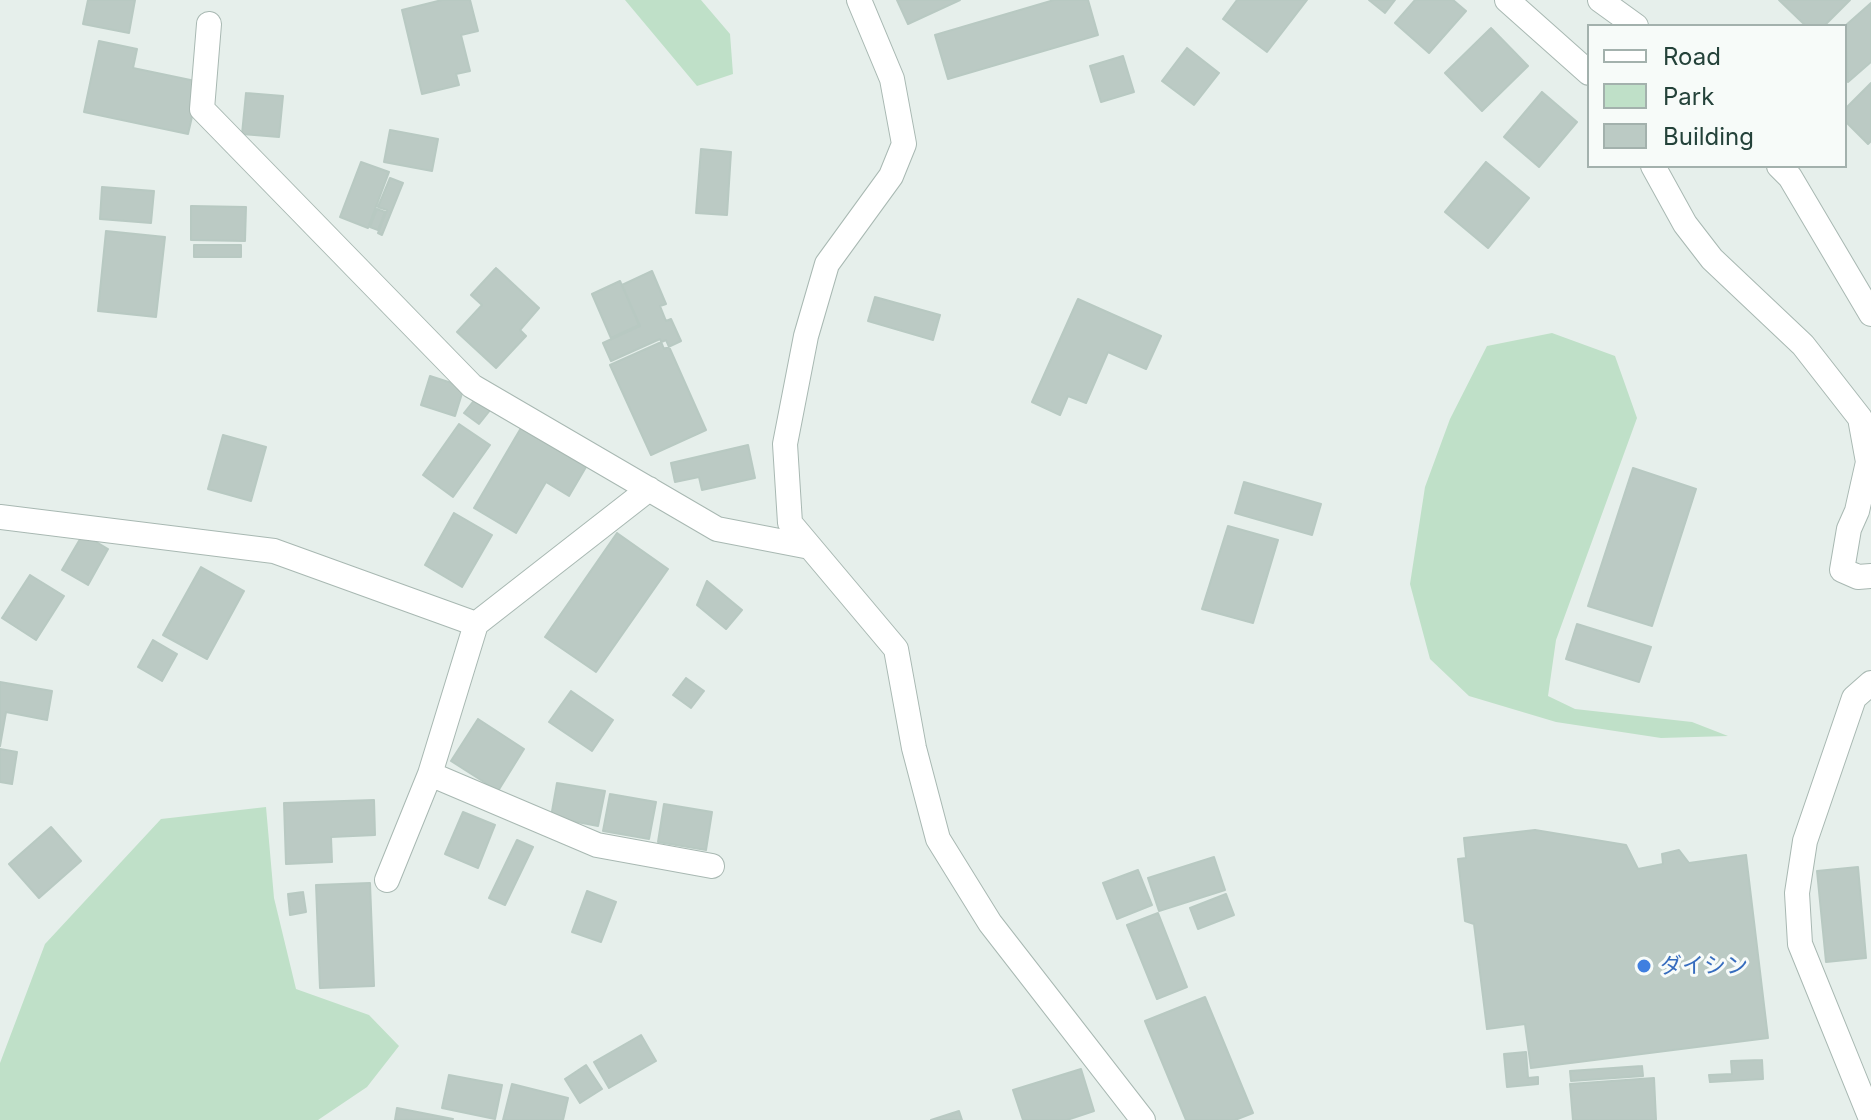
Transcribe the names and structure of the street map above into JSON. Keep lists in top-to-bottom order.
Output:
{
  "places": ["ダイシン"],
  "legend": ["Road", "Park", "Building"]
}
